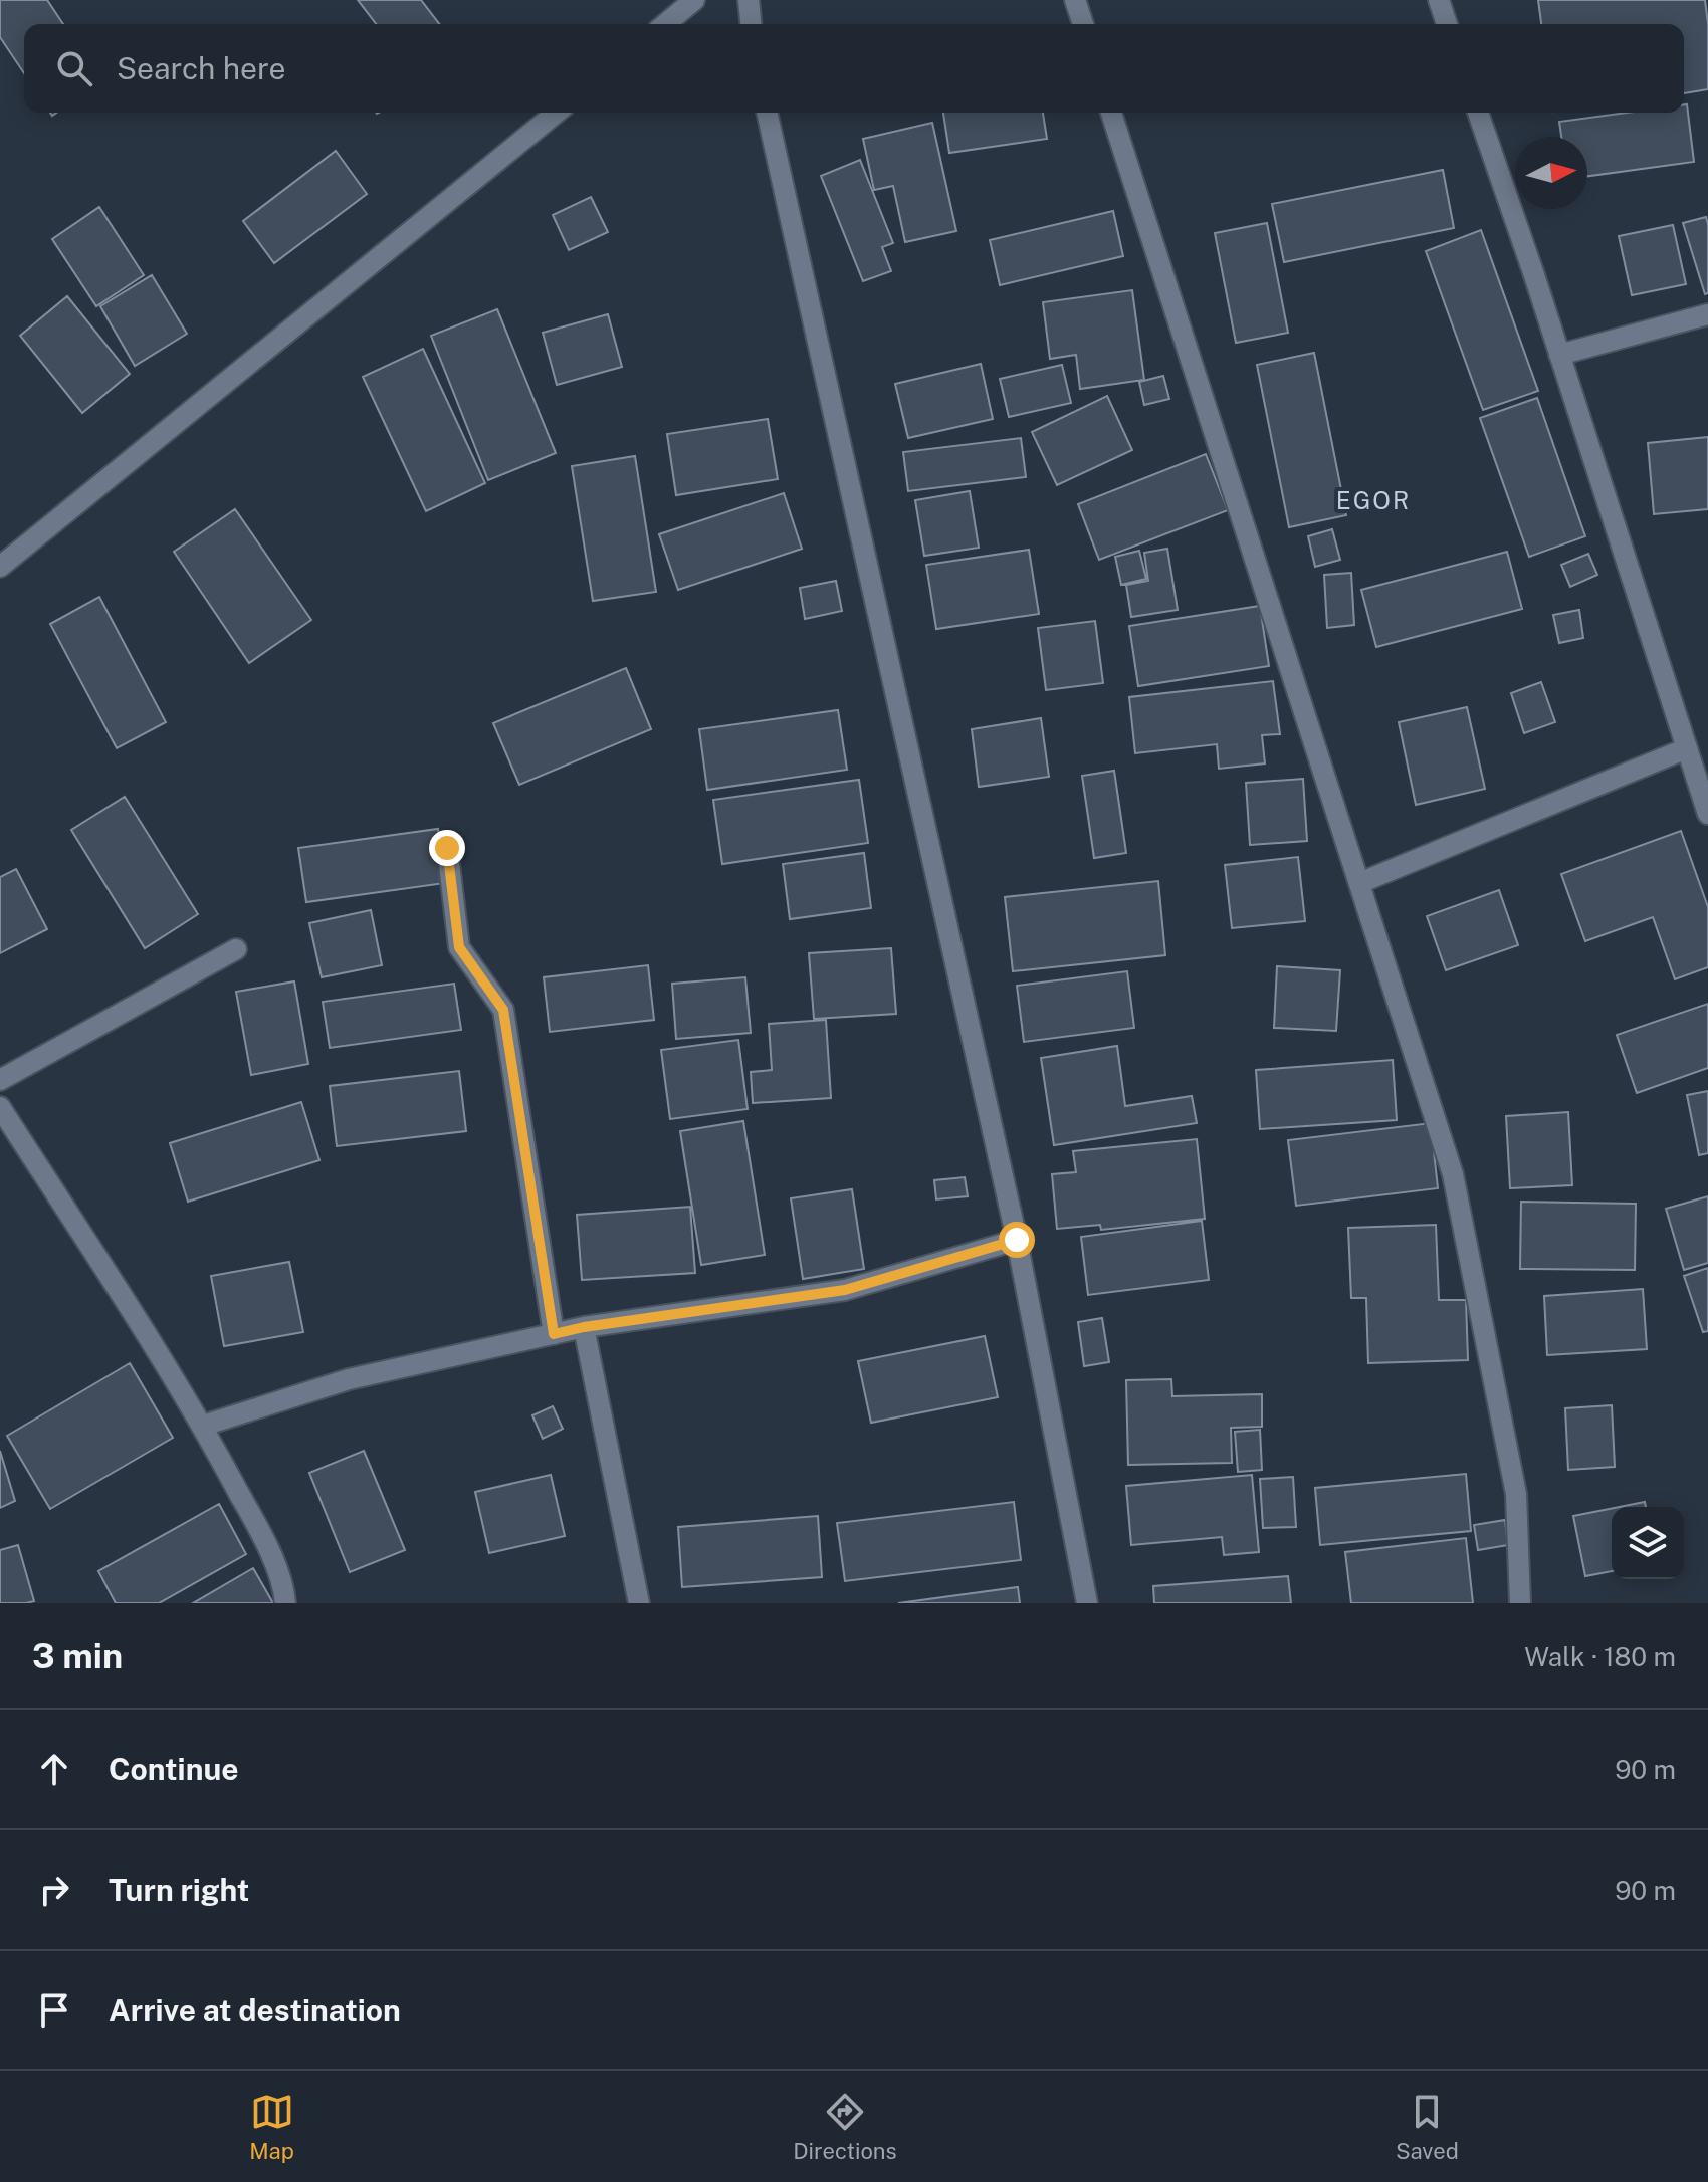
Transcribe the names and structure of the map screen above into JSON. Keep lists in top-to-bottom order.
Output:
{
  "districts": ["EGOR"],
  "north": "right",
  "page": {
    "search": "Search here",
    "heading": ["3 min", "Walk · 180 m"],
    "list": [
      ["Continue", "90 m"],
      ["Turn right", "90 m"],
      "Arrive at destination"
    ],
    "nav": ["Map", "Directions", "Saved"]
  }
}
